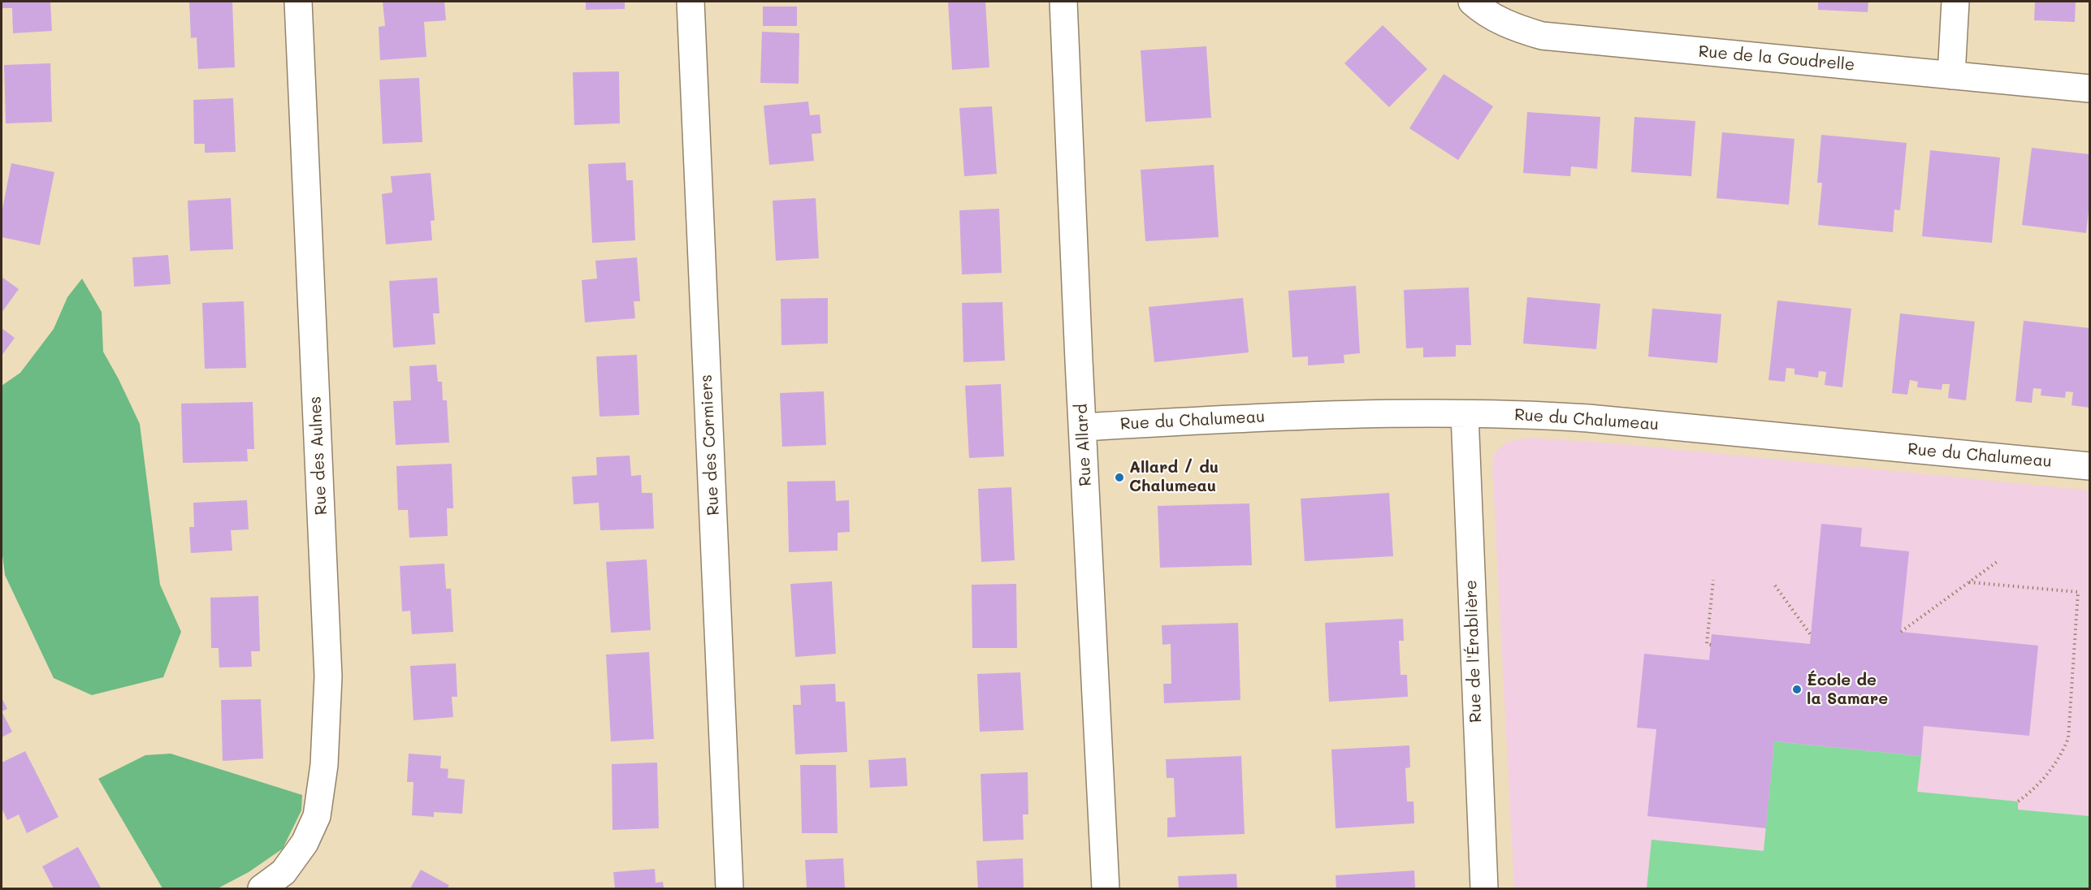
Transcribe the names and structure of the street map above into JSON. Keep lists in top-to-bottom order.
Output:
{
  "streets": {
    "street": [
      "Rue de la Goudrelle",
      "Rue du Chalumeau",
      "Rue des Cormiers",
      "Rue Allard",
      "Rue des Aulnes",
      "Rue de l'Érablière"
    ]
  },
  "crossings": [
    ["Rue du Chalumeau", "Rue Allard"],
    ["Rue du Chalumeau", "Rue de l'Érablière"]
  ],
  "places": ["Allard / du Chalumeau", "École de la Samare"]
}
